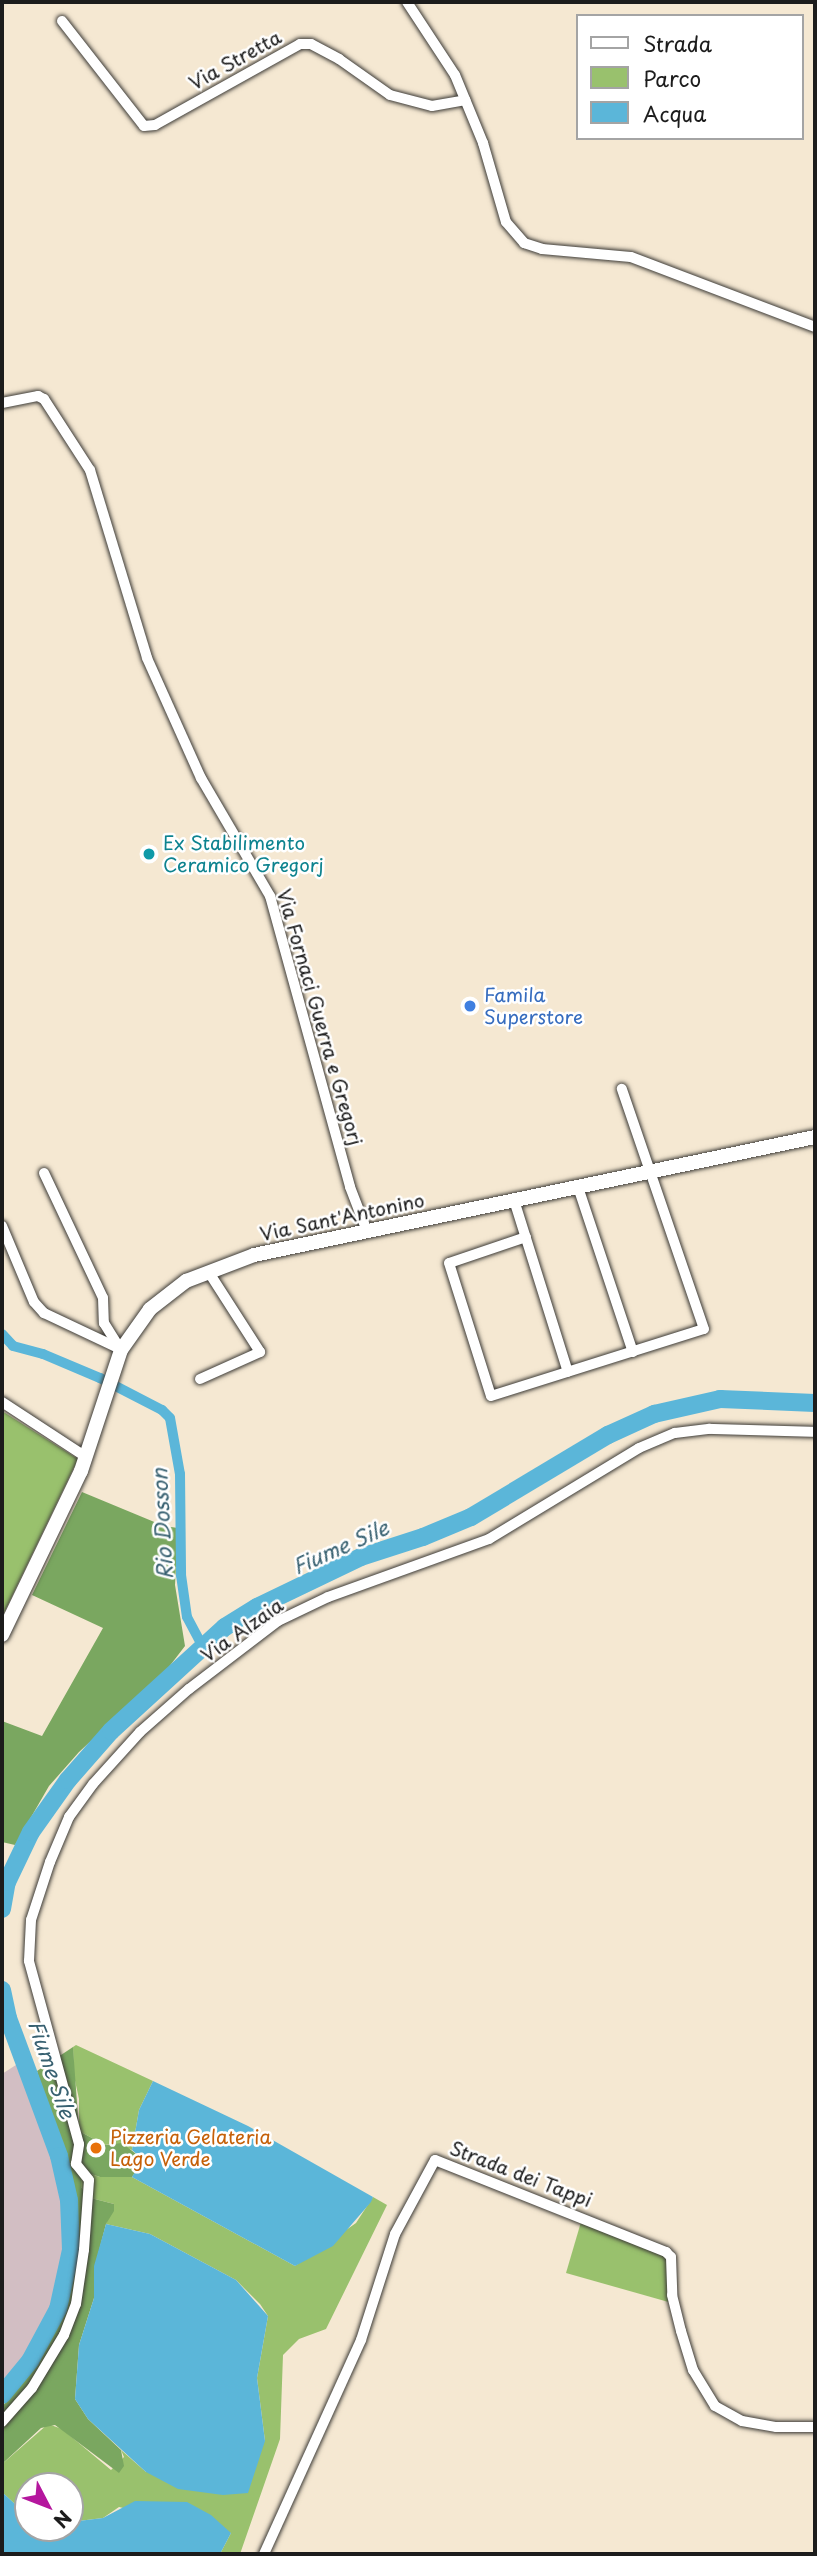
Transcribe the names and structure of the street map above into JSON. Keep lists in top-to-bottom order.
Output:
{
  "streets": {
    "main road": ["Via Sant'Antonino"],
    "street": [
      "Via Stretta",
      "Via Fornaci Guerra e Gregorj",
      "Via Alzaia",
      "Strada dei Tappi"
    ]
  },
  "crossings": [
    ["Via Fornaci Guerra e Gregorj", "Via Sant'Antonino"]
  ],
  "water": ["Rio Dosson", "Fiume Sile"],
  "places": ["Ex Stabilimento Ceramico Gregorj", "Famila Superstore", "Pizzeria Gelateria Lago Verde"],
  "legend": ["Strada", "Parco", "Acqua"],
  "north": "bottom right"
}
